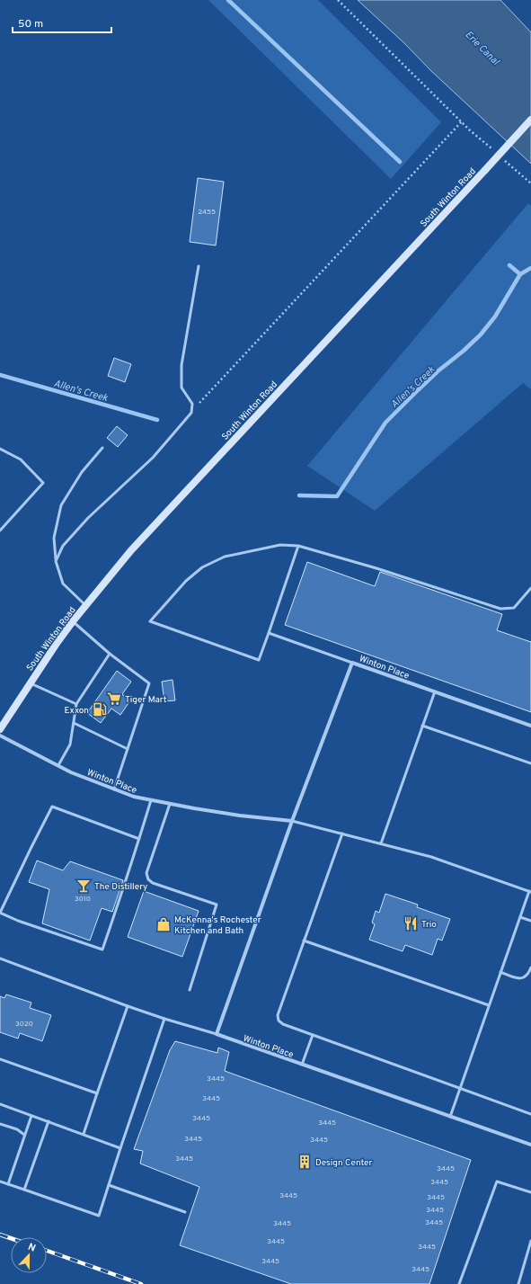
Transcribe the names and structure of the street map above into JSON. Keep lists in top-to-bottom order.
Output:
{
  "streets": {
    "main road": ["South Winton Road"],
    "street": ["Winton Place"]
  },
  "water": ["Erie Canal", "Allen's Creek"],
  "places": {
    "supermarket": ["Tiger Mart"],
    "fuel station": ["Exxon"],
    "bar": ["The Distillery"],
    "restaurant": ["Trio"],
    "shop": ["McKenna's Rochester Kitchen and Bath"],
    "building": ["Design Center"]
  },
  "house_numbers": [
    "2455",
    "3010",
    "3020",
    "3445",
    "3445",
    "3445",
    "3445",
    "3445",
    "3445",
    "3445",
    "3445",
    "3445",
    "3445",
    "3445",
    "3445",
    "3445",
    "3445",
    "3445",
    "3445",
    "3445",
    "3445"
  ],
  "scale_bar": "50 m",
  "north": "top"
}
